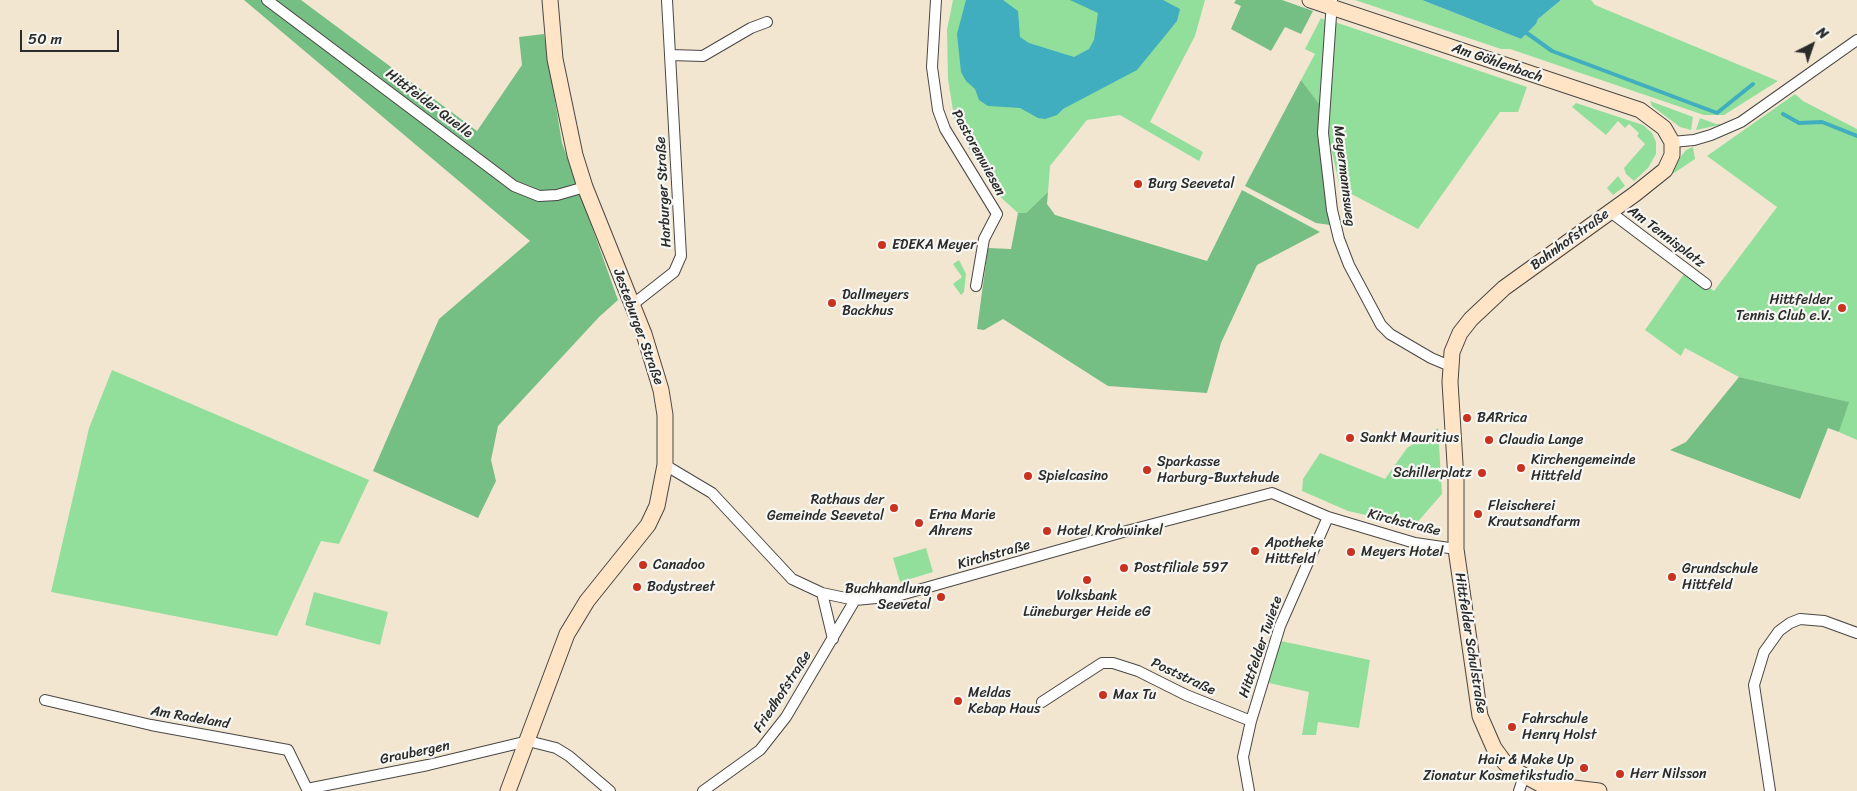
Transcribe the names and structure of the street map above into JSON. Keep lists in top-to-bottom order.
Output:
{
  "streets": {
    "street": [
      "Am Göhlenbach",
      "Hittfelder Quelle",
      "Pastorenwiesen",
      "Meyermannsweg",
      "Harburger Straße",
      "Am Tennisplatz",
      "Bahnhofstraße",
      "Jesteburger Straße",
      "Kirchstraße",
      "Hittfelder Schulstraße",
      "Hittfelder Twiete",
      "Poststraße",
      "Friedhofstraße",
      "Am Radeland",
      "Graubergen"
    ]
  },
  "crossings": [
    ["Am Göhlenbach", "Meyermannsweg"],
    ["Am Göhlenbach", "Bahnhofstraße"],
    ["Hittfelder Quelle", "Jesteburger Straße"],
    ["Meyermannsweg", "Bahnhofstraße"],
    ["Harburger Straße", "Jesteburger Straße"],
    ["Am Tennisplatz", "Bahnhofstraße"],
    ["Bahnhofstraße", "Kirchstraße"],
    ["Bahnhofstraße", "Hittfelder Schulstraße"],
    ["Jesteburger Straße", "Kirchstraße"],
    ["Jesteburger Straße", "Graubergen"],
    ["Kirchstraße", "Hittfelder Schulstraße"],
    ["Kirchstraße", "Hittfelder Twiete"],
    ["Kirchstraße", "Friedhofstraße"],
    ["Hittfelder Twiete", "Poststraße"],
    ["Am Radeland", "Graubergen"]
  ],
  "places": [
    "Burg Seevetal",
    "EDEKA Meyer",
    "Dallmeyers Backhus",
    "Hittfelder Tennis Club e.V.",
    "BARrica",
    "Sankt Mauritius",
    "Claudia Lange",
    "Kirchengemeinde Hittfeld",
    "Sparkasse Harburg-Buxtehude",
    "Schillerplatz",
    "Spielcasino",
    "Rathaus der Gemeinde Seevetal",
    "Fleischerei Krautsandfarm",
    "Erna Marie Ahrens",
    "Hotel Krohwinkel",
    "Apotheke Hittfeld",
    "Meyers Hotel",
    "Canadoo",
    "Postfiliale 597",
    "Grundschule Hittfeld",
    "Volksbank Lüneburger Heide eG",
    "Bodystreet",
    "Buchhandlung Seevetal",
    "Max Tu",
    "Meldas Kebap Haus",
    "Fahrschule Henry Holst",
    "Hair & Make Up Zionatur Kosmetikstudio",
    "Herr Nilsson"
  ],
  "scale_bar": "50 m",
  "north": "top right"
}
